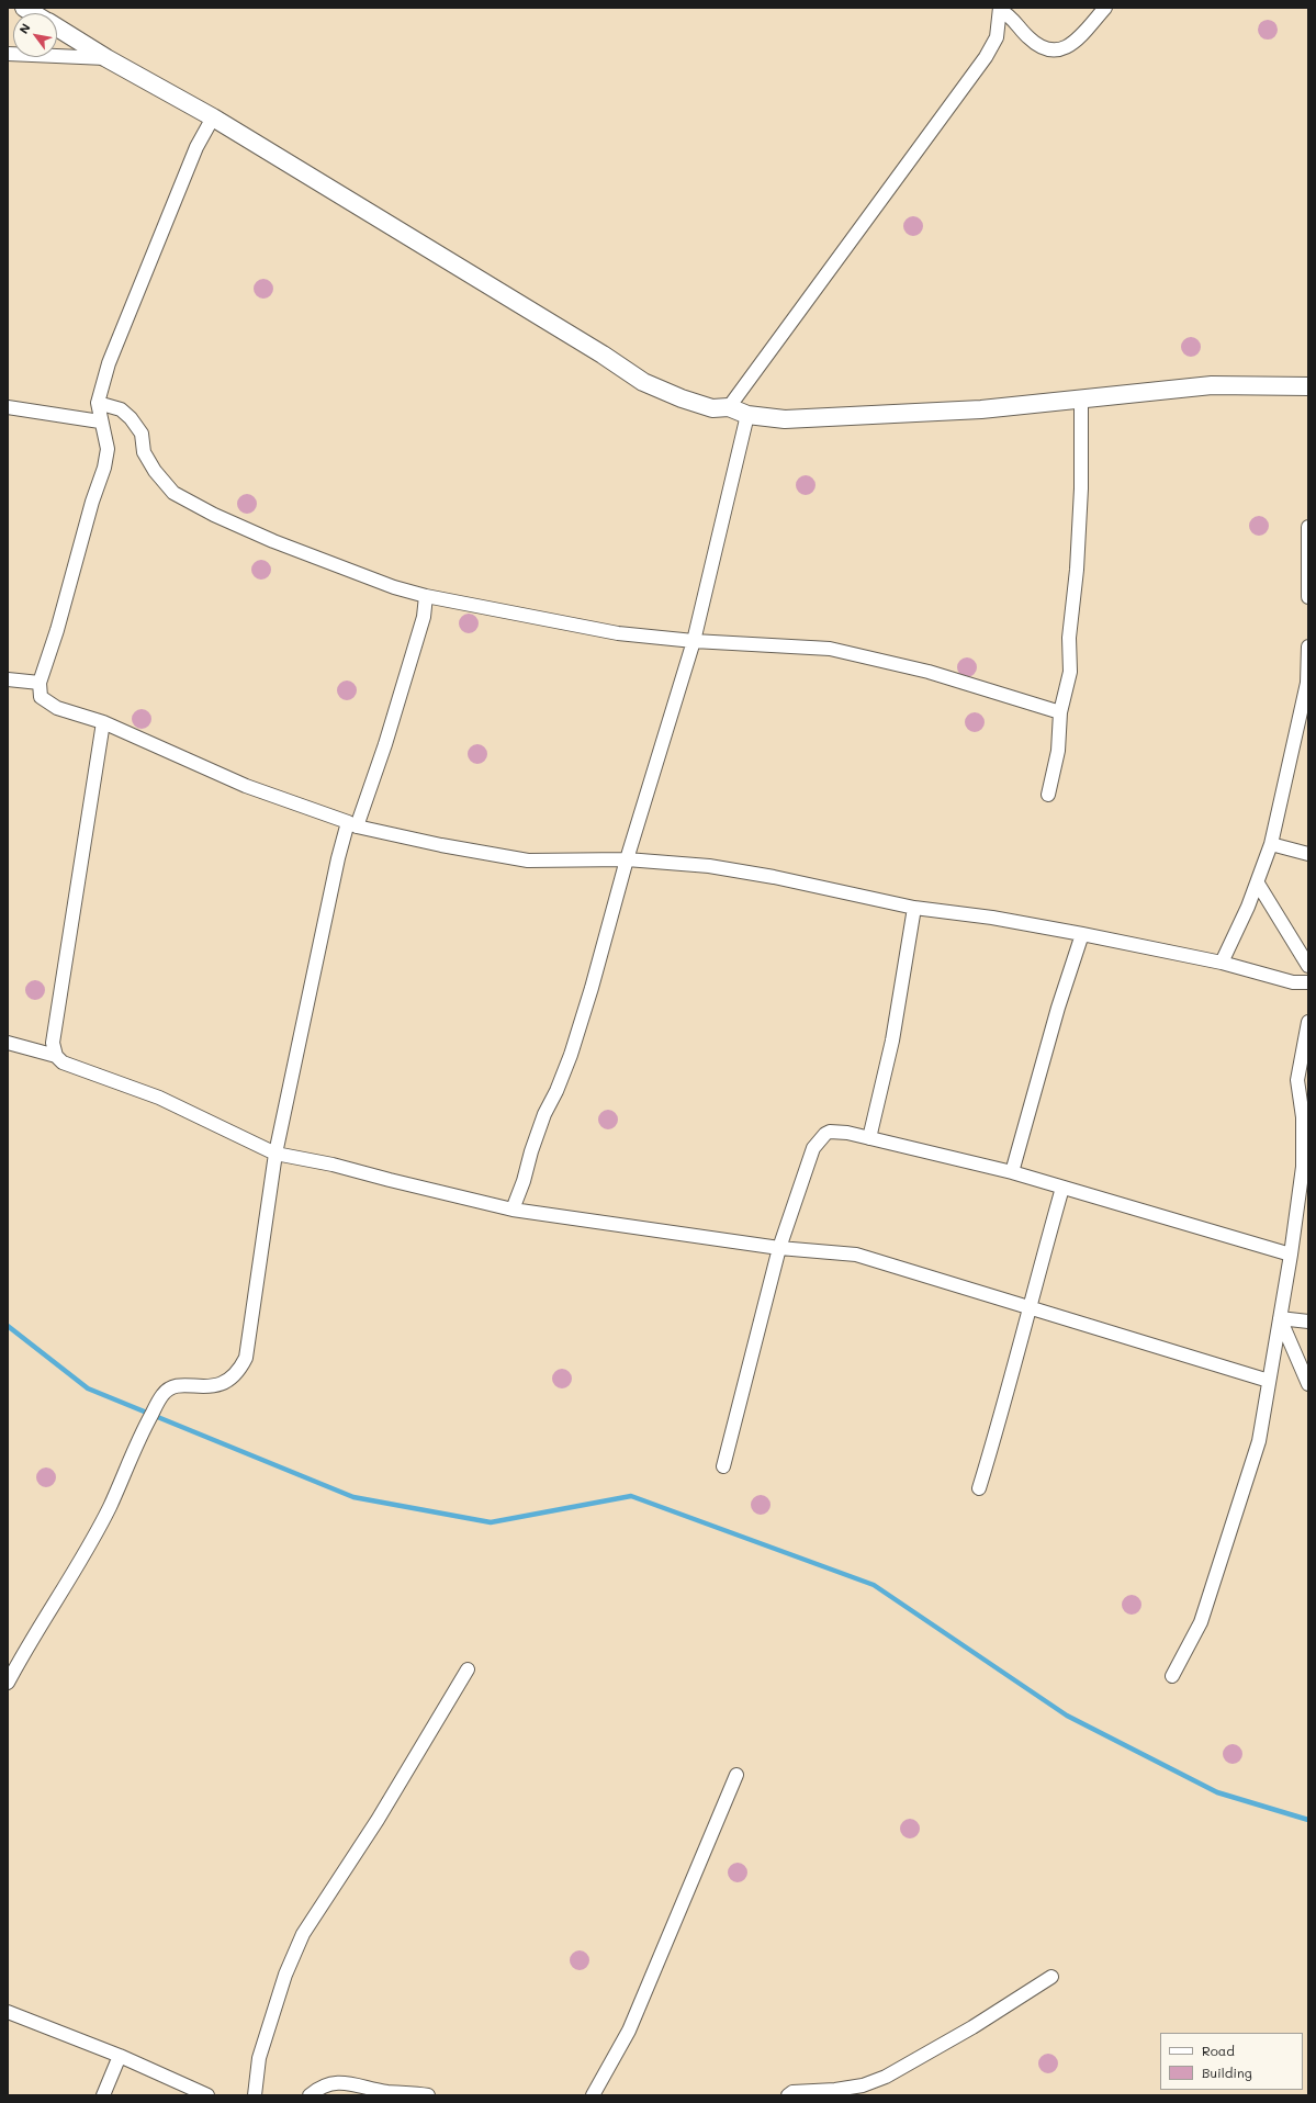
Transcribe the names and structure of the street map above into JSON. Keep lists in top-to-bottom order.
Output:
{
  "legend": ["Road", "Building"],
  "north": "top left"
}
